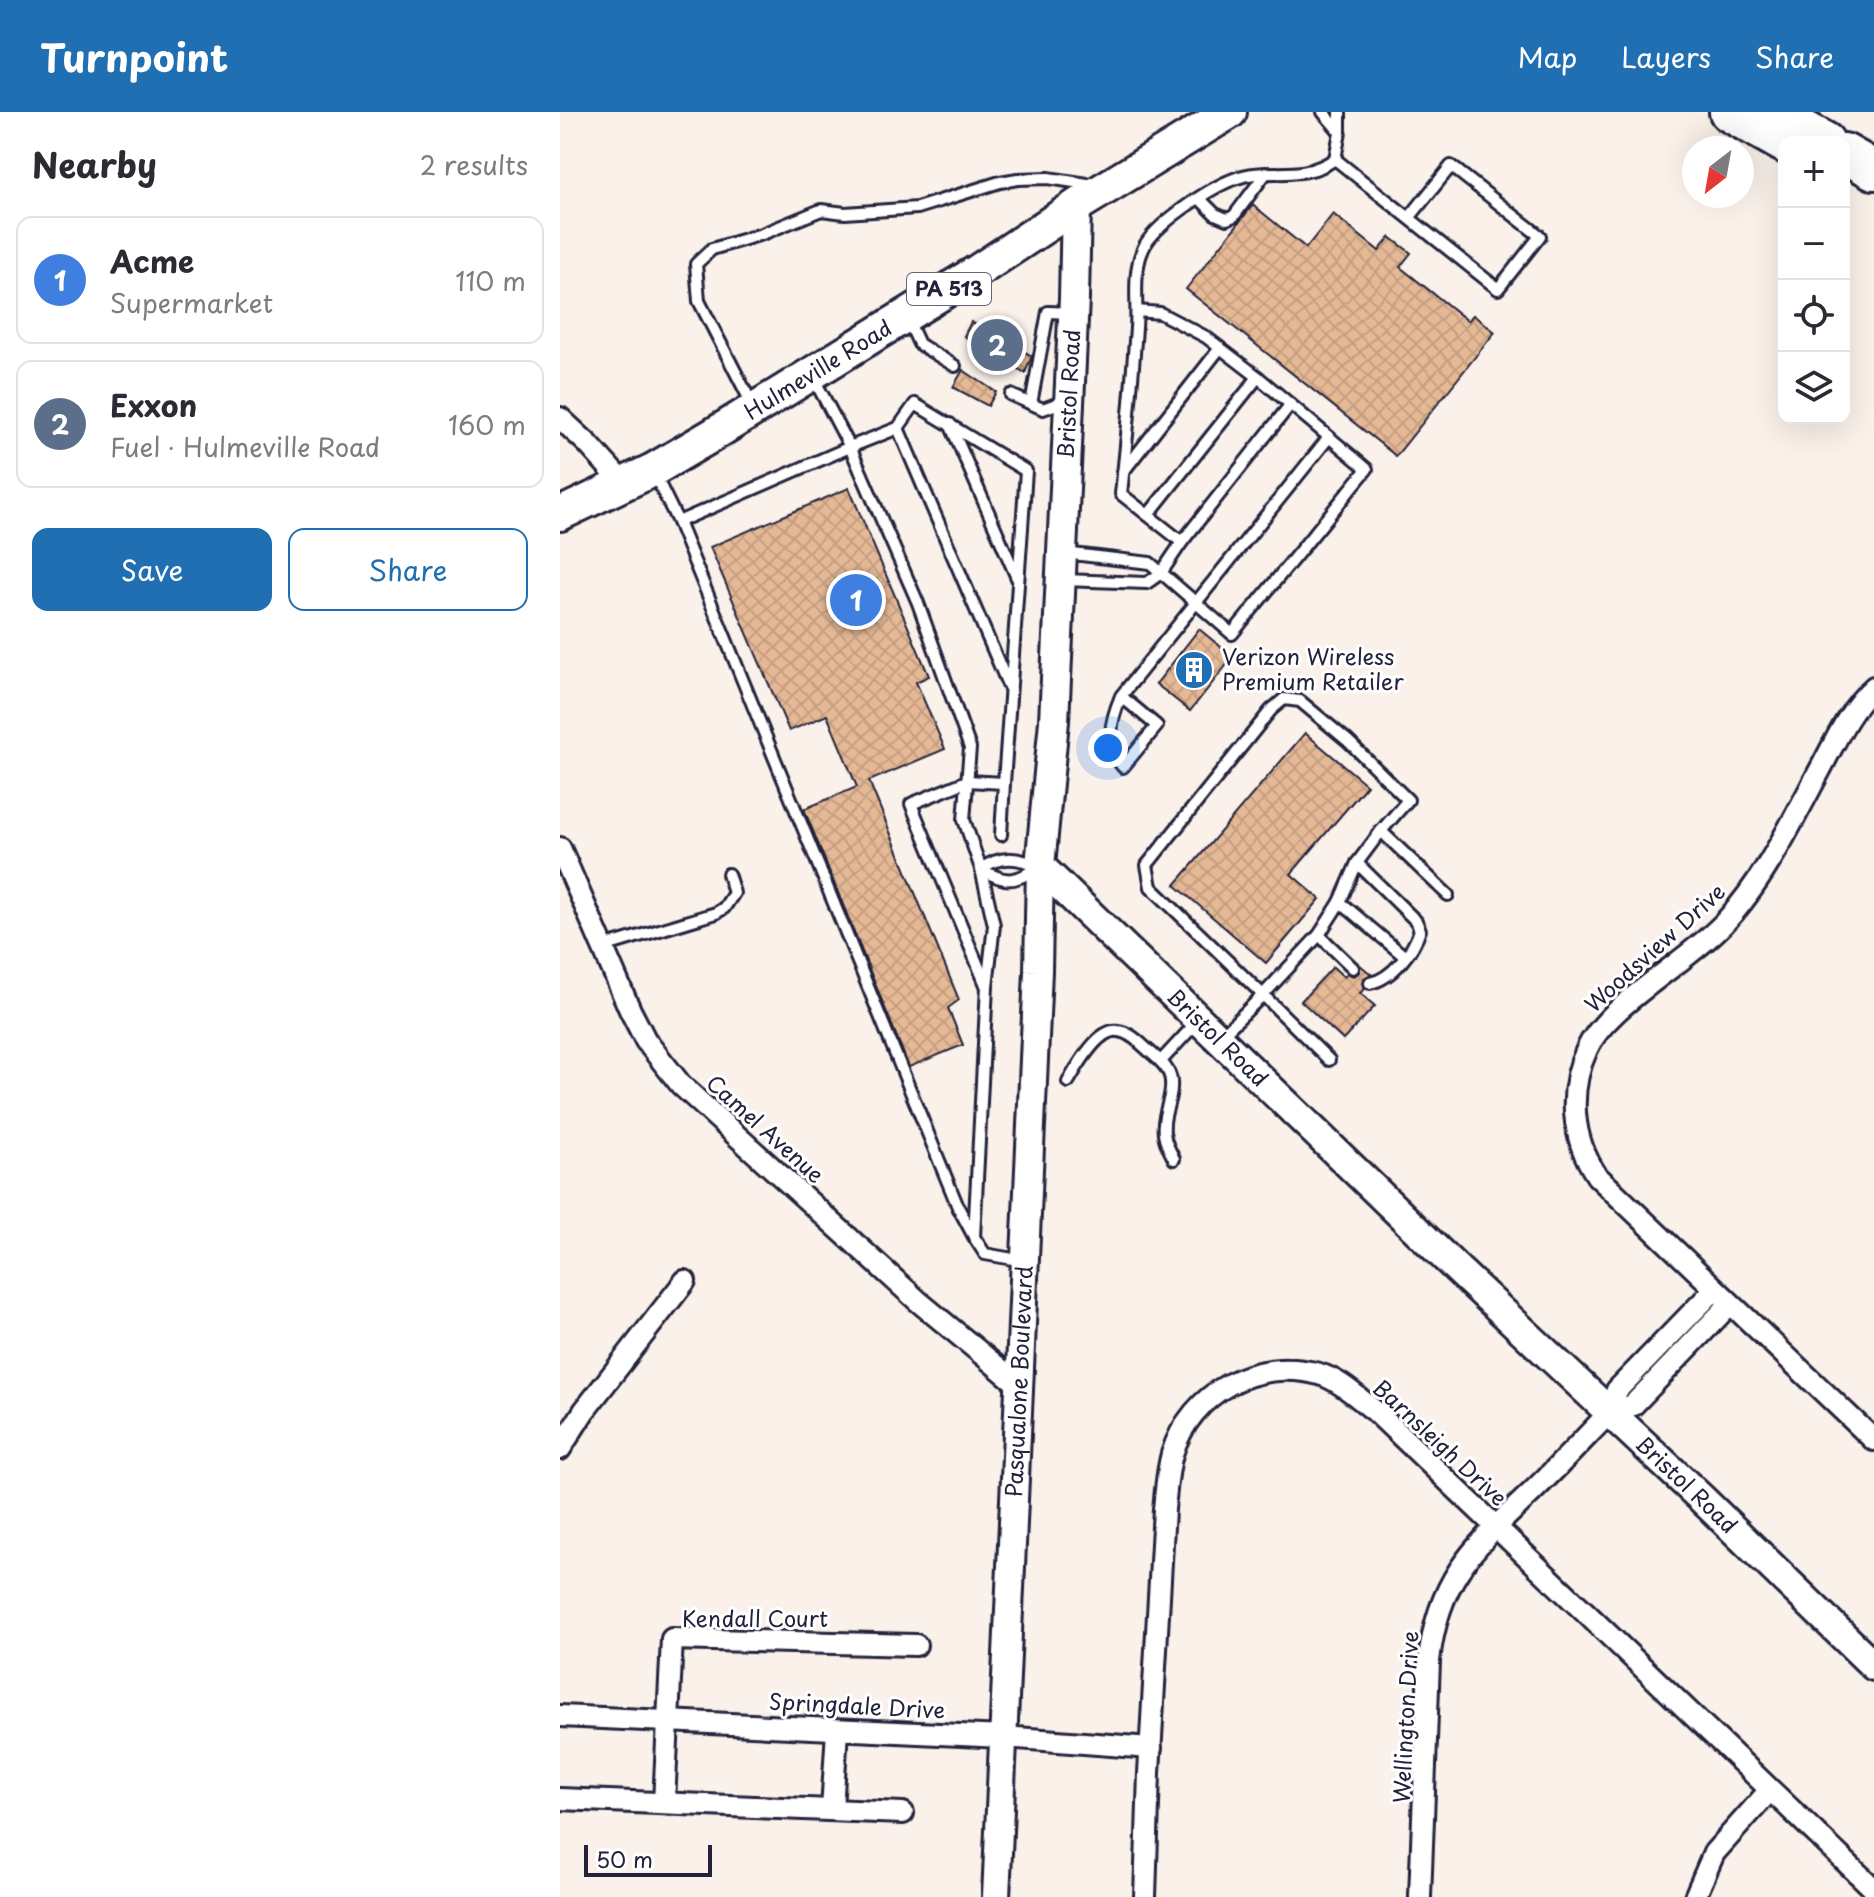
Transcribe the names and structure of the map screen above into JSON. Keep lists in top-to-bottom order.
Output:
{
  "streets": {
    "main road": ["PA 513", "Hulmeville Road", "Bristol Road"],
    "street": [
      "Woodsview Drive",
      "Camel Avenue",
      "Pasqualone Boulevard",
      "Barnsleigh Drive",
      "Kendall Court",
      "Springdale Drive",
      "Wellington Drive"
    ]
  },
  "crossings": [
    ["Hulmeville Road", "Bristol Road"],
    ["Bristol Road", "Pasqualone Boulevard"],
    ["Bristol Road", "Wellington Drive"],
    ["Woodsview Drive", "Wellington Drive"],
    ["Camel Avenue", "Pasqualone Boulevard"],
    ["Pasqualone Boulevard", "Springdale Drive"],
    ["Barnsleigh Drive", "Springdale Drive"],
    ["Barnsleigh Drive", "Wellington Drive"],
    ["Kendall Court", "Springdale Drive"]
  ],
  "places": {
    "building": ["Verizon Wireless Premium Retailer"]
  },
  "scale_bar": "50 m",
  "north": "bottom left",
  "page": {
    "header": "Turnpoint",
    "nav": ["Map", "Layers", "Share"],
    "heading": ["Nearby", "2 results"],
    "map_buttons": ["+", "−"],
    "list": [
      {
        "mark": "1",
        "name": "Acme",
        "note": "Supermarket",
        "value": "110 m"
      },
      {
        "mark": "2",
        "name": "Exxon",
        "note": "Fuel · Hulmeville Road",
        "value": "160 m"
      }
    ],
    "pins": ["2", "1"],
    "buttons": ["Save", "Share"],
    "scale": "50 m"
  }
}
